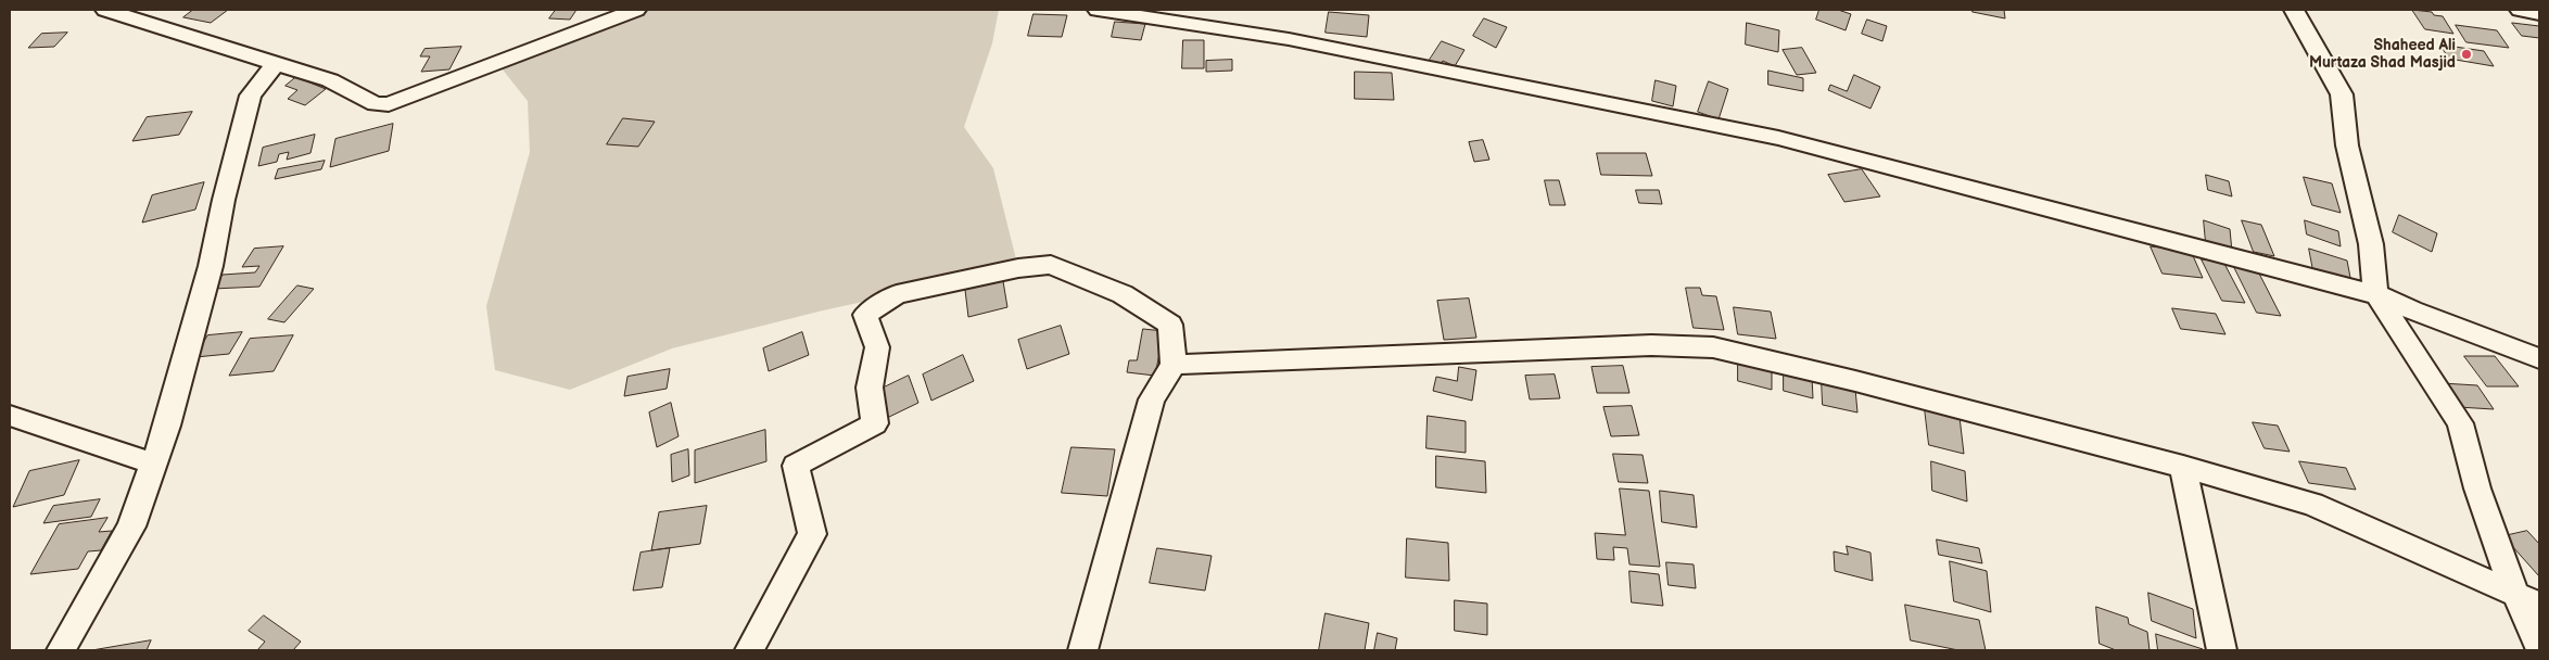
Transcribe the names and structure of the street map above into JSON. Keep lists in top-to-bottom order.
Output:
{
  "places": ["Shaheed Ali Murtaza Shad Masjid"]
}
